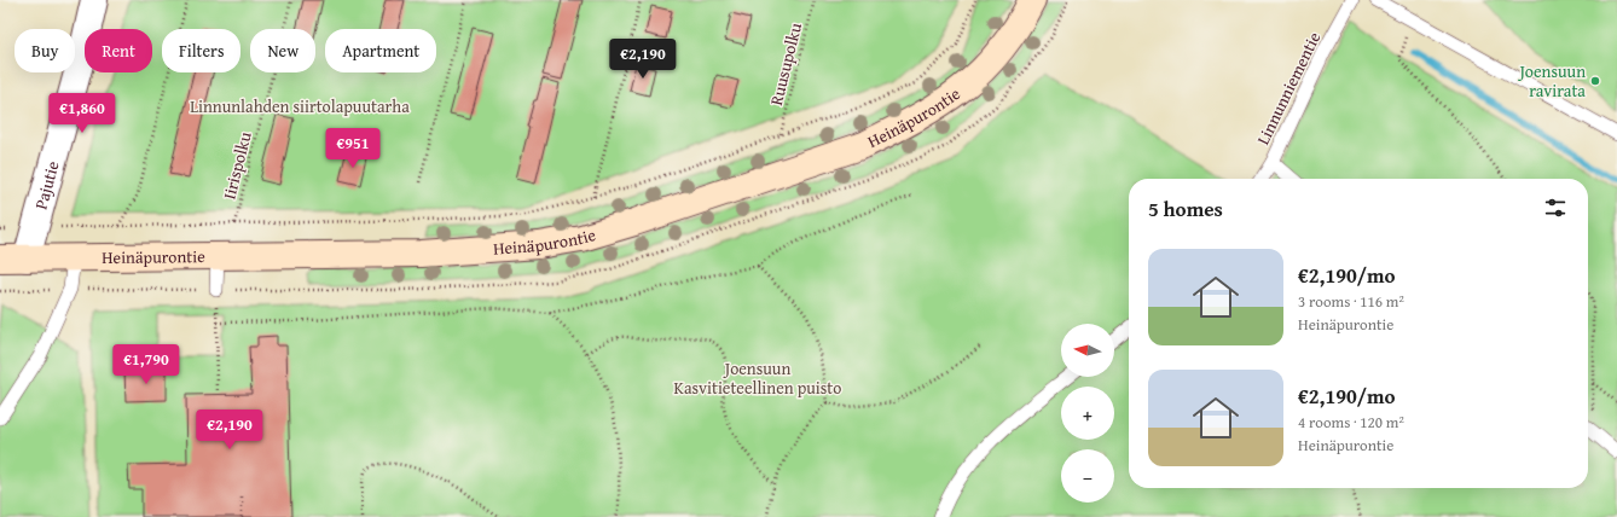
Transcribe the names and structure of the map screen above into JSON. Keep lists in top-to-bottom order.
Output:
{
  "streets": {
    "street": ["Heinäpurontie", "Pajutie"],
    "lane": ["Linnunniementie"],
    "path": ["Ruusupolku", "Iirispolku"]
  },
  "crossings": [
    ["Heinäpurontie", "Pajutie"]
  ],
  "parks": ["Linnunlahden siirtolapuutarha", "Joensuun Kasvitieteellinen puisto"],
  "places": ["Joensuun ravirata"],
  "north": "left",
  "page": {
    "chip": [
      "Buy",
      "Rent",
      "Filters",
      "New",
      "Apartment"
    ],
    "price": [
      "€2,190",
      "€1,860",
      "€951",
      "€1,790",
      "€2,190"
    ],
    "heading": "5 homes",
    "list": [
      {
        "name": "€2,190/mo",
        "note": "3 rooms · 116 m² · Heinäpurontie"
      },
      {
        "name": "€2,190/mo",
        "note": "4 rooms · 120 m² · Heinäpurontie"
      }
    ],
    "map_buttons": ["+", "−"]
  }
}
